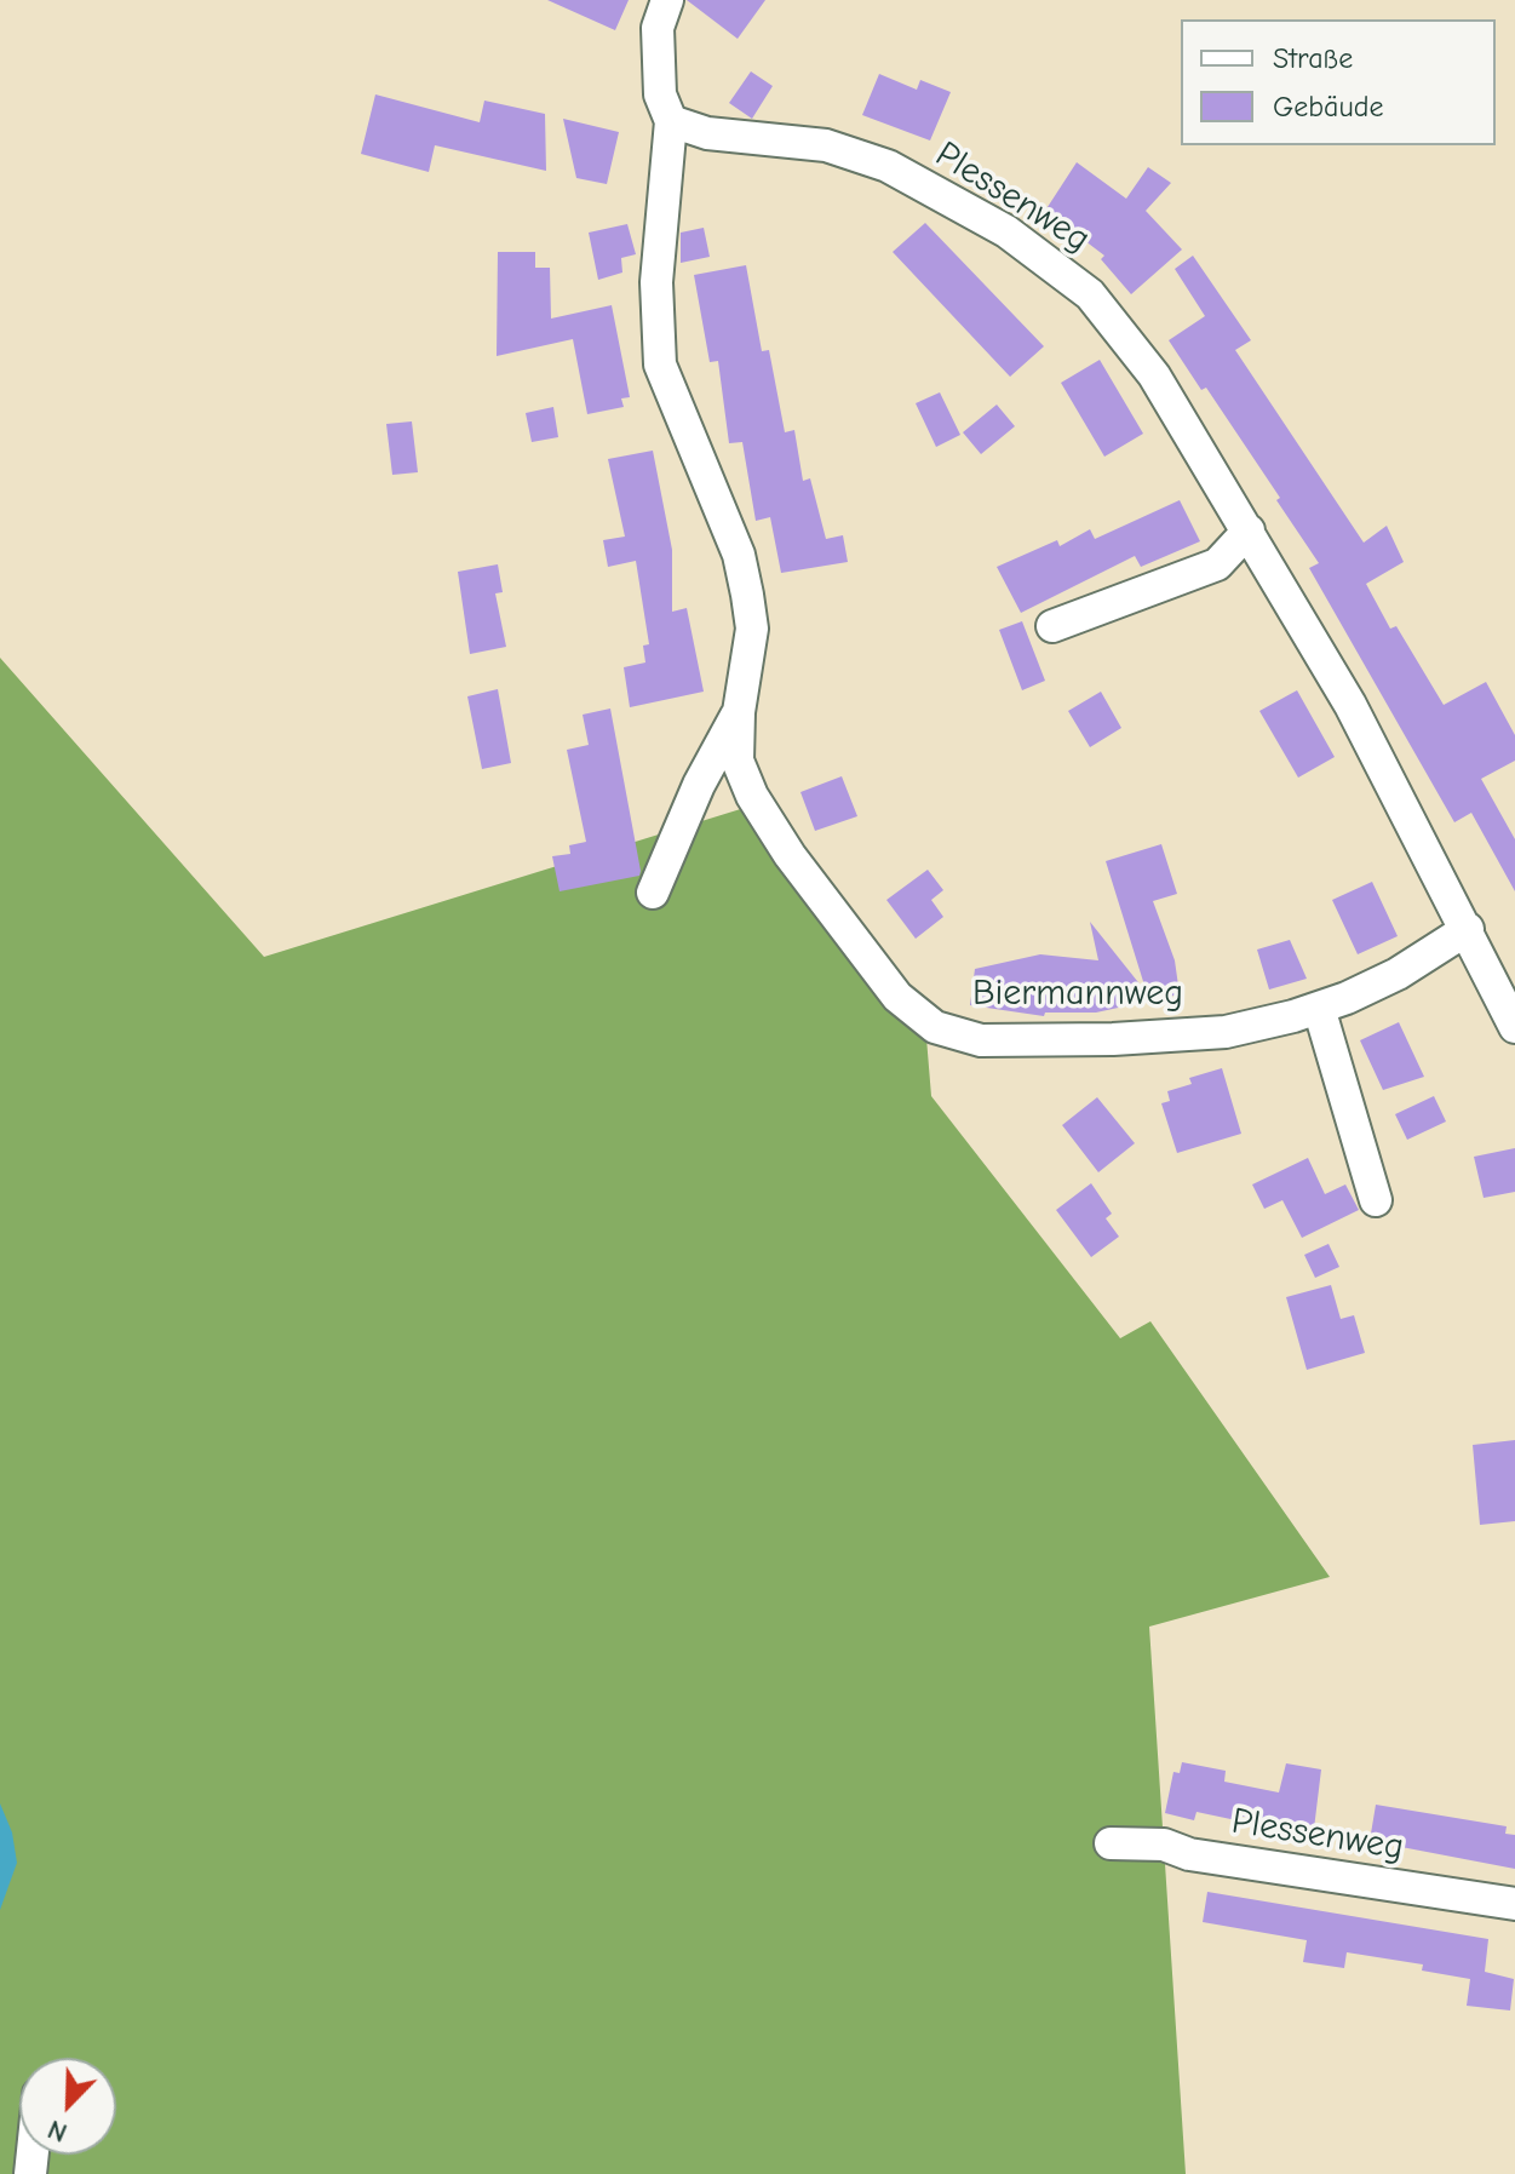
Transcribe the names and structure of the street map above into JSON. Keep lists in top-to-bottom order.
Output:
{
  "streets": {
    "street": ["Plessenweg", "Biermannweg"]
  },
  "crossings": [
    ["Plessenweg", "Biermannweg"]
  ],
  "legend": ["Straße", "Gebäude"],
  "north": "bottom left"
}
